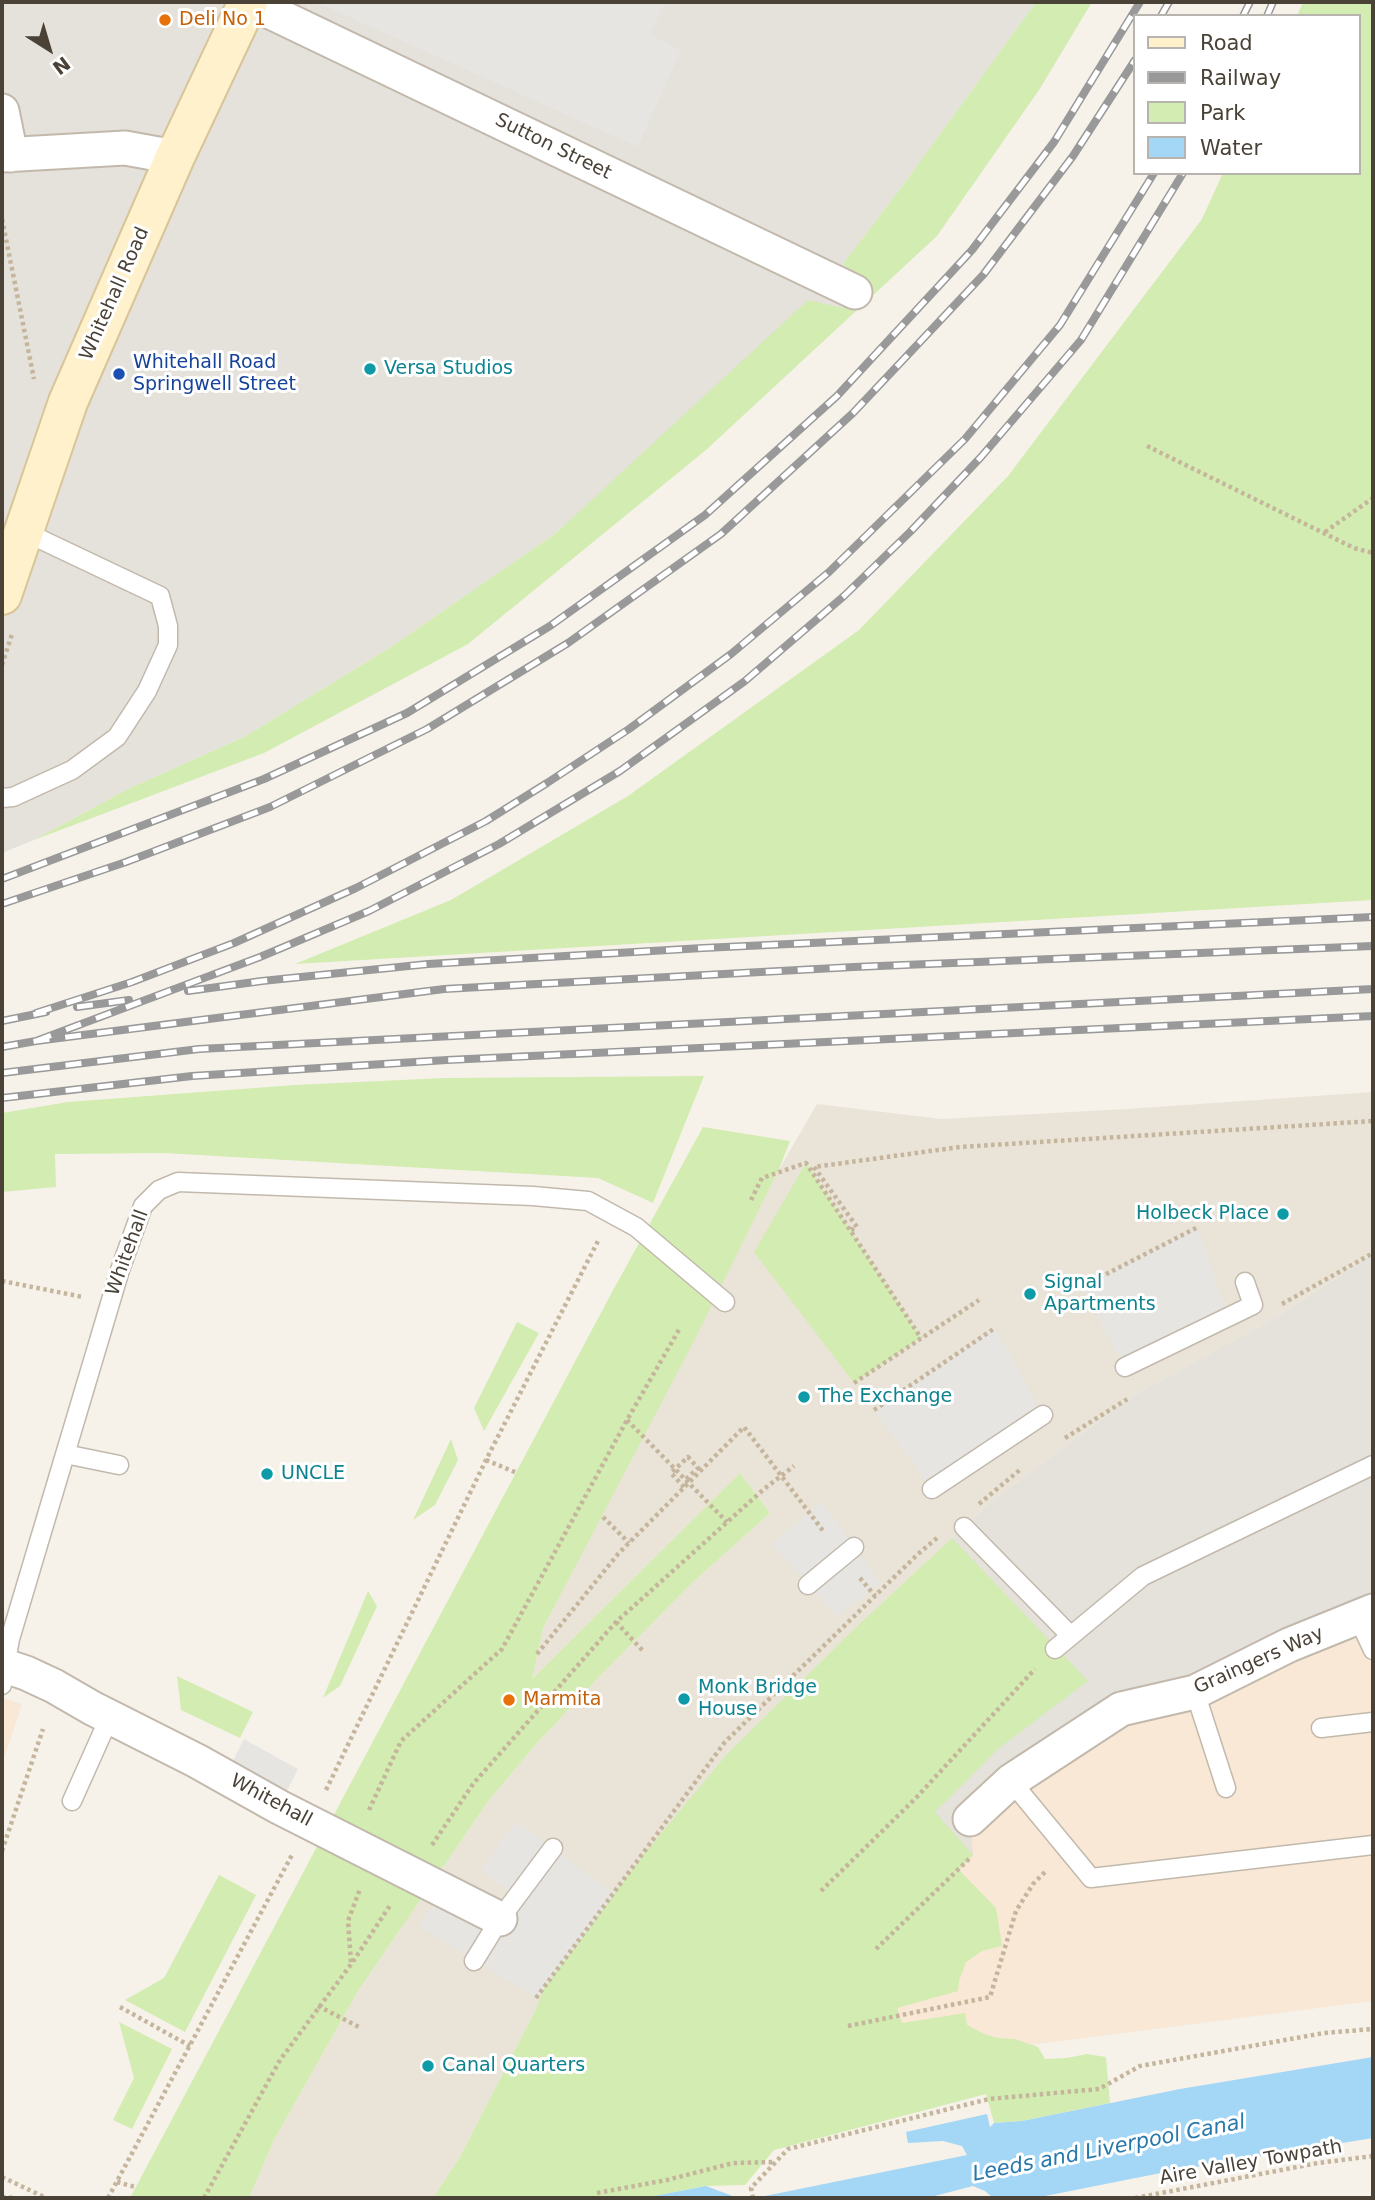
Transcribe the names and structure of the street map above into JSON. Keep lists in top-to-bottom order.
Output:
{
  "streets": {
    "street": [
      "Sutton Street",
      "Whitehall Road",
      "Whitehall",
      "Graingers Way"
    ],
    "path": ["Aire Valley Towpath"]
  },
  "crossings": [
    ["Sutton Street", "Whitehall Road"]
  ],
  "water": ["Leeds and Liverpool Canal"],
  "places": [
    "Deli No 1",
    "Versa Studios",
    "Whitehall Road Springwell Street",
    "Holbeck Place",
    "Signal Apartments",
    "The Exchange",
    "UNCLE",
    "Monk Bridge House",
    "Marmita",
    "Canal Quarters"
  ],
  "legend": [
    "Road",
    "Railway",
    "Park",
    "Water"
  ],
  "north": "bottom right"
}
